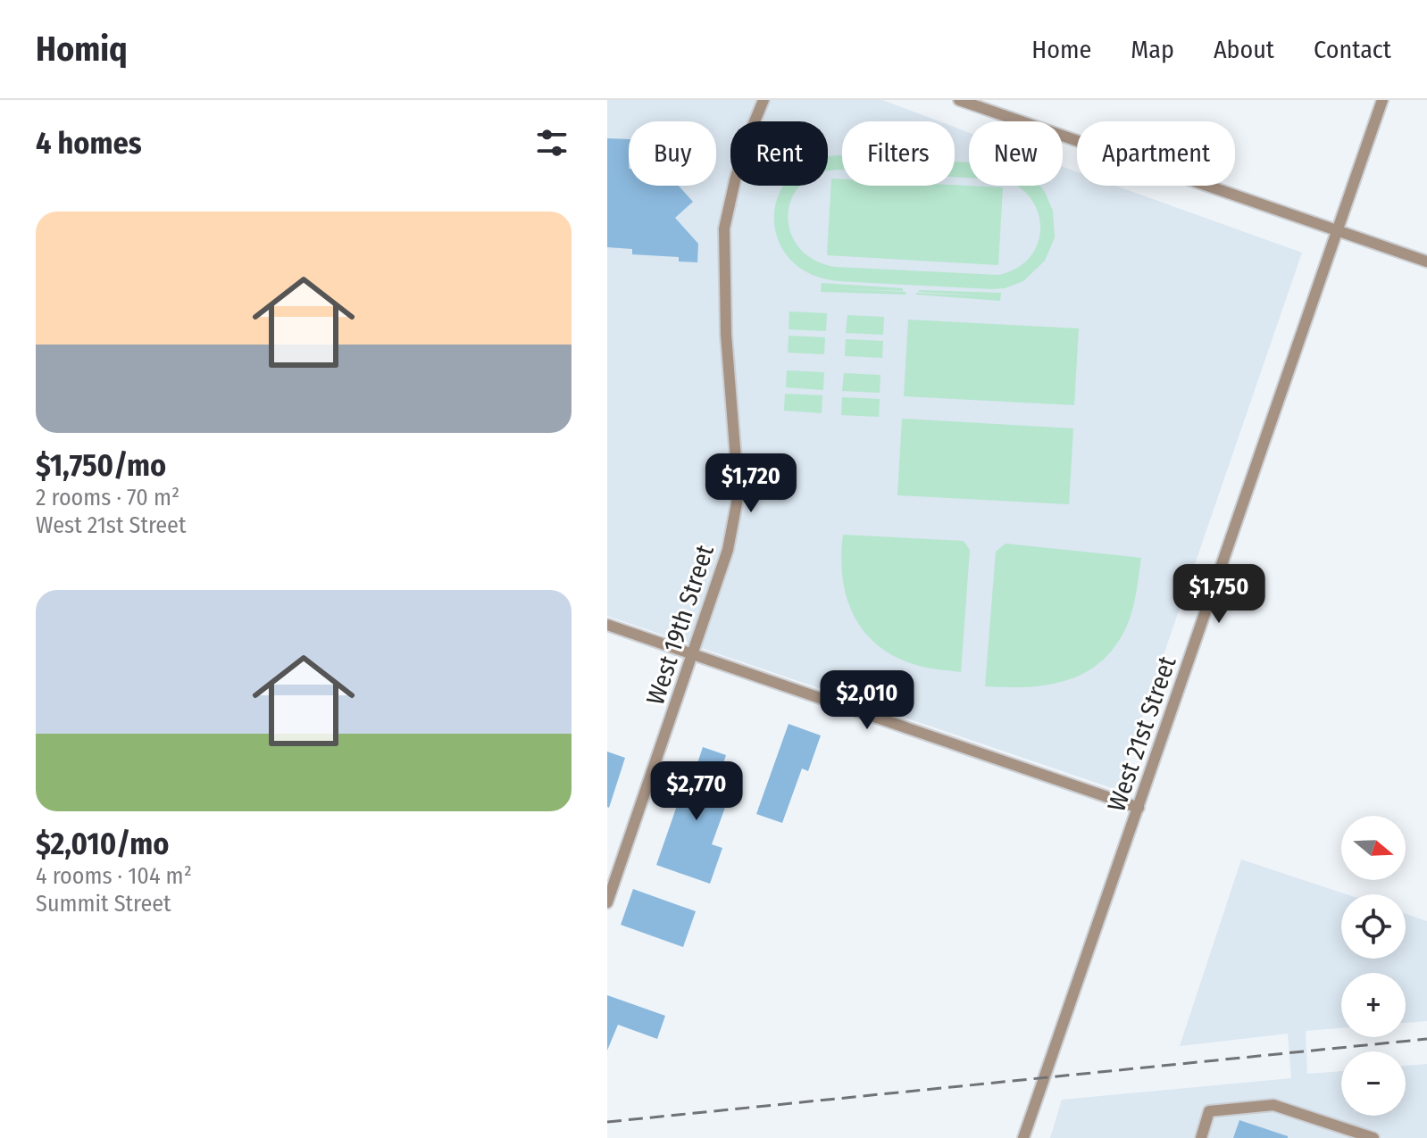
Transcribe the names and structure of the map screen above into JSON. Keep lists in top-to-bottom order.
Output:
{
  "streets": {
    "street": ["West 19th Street", "West 21st Street"]
  },
  "north": "right",
  "page": {
    "header": "Homiq",
    "nav": [
      "Home",
      "Map",
      "About",
      "Contact"
    ],
    "heading": "4 homes",
    "chip": [
      "Buy",
      "Rent",
      "Filters",
      "New",
      "Apartment"
    ],
    "list": [
      {
        "name": "$1,750/mo",
        "note": "2 rooms · 70 m² · West 21st Street"
      },
      {
        "name": "$2,010/mo",
        "note": "4 rooms · 104 m² · Summit Street"
      }
    ],
    "price": [
      "$1,720",
      "$1,750",
      "$2,010",
      "$2,770"
    ],
    "map_buttons": ["+", "−"]
  }
}
